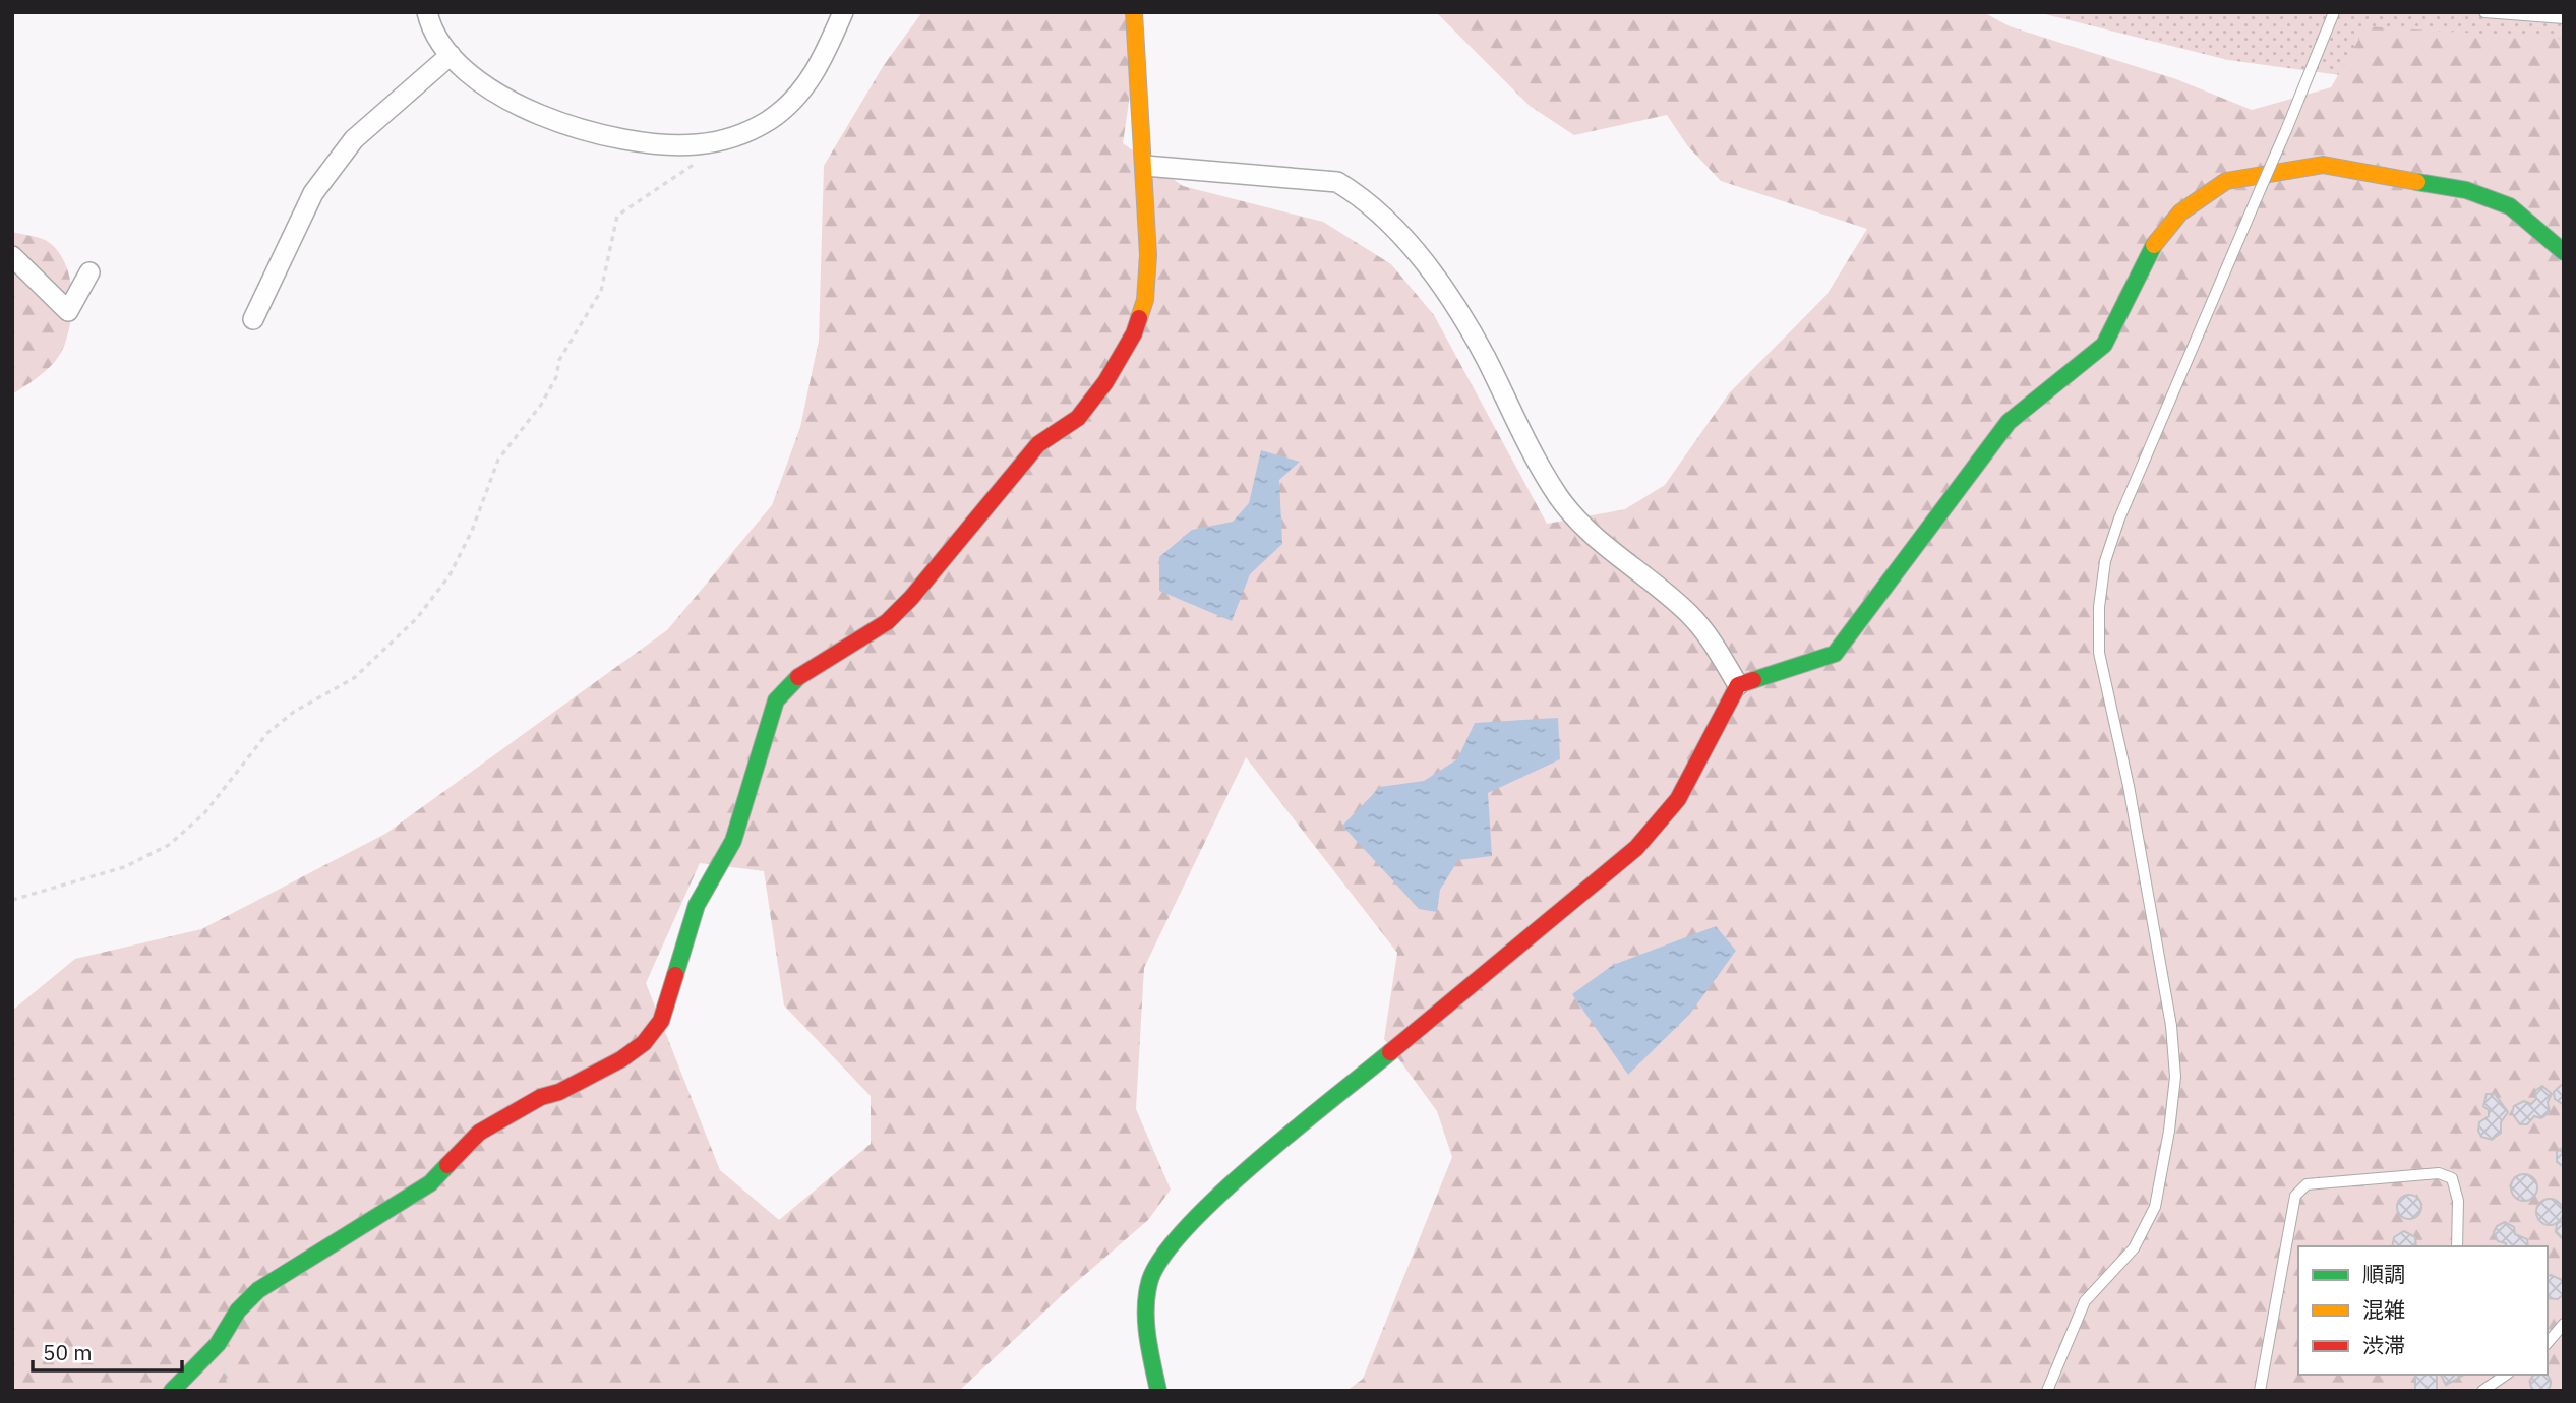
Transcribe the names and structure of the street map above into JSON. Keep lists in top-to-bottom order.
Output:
{
  "legend": ["順調", "混雑", "渋滞"],
  "scale_bar": "50 m"
}
